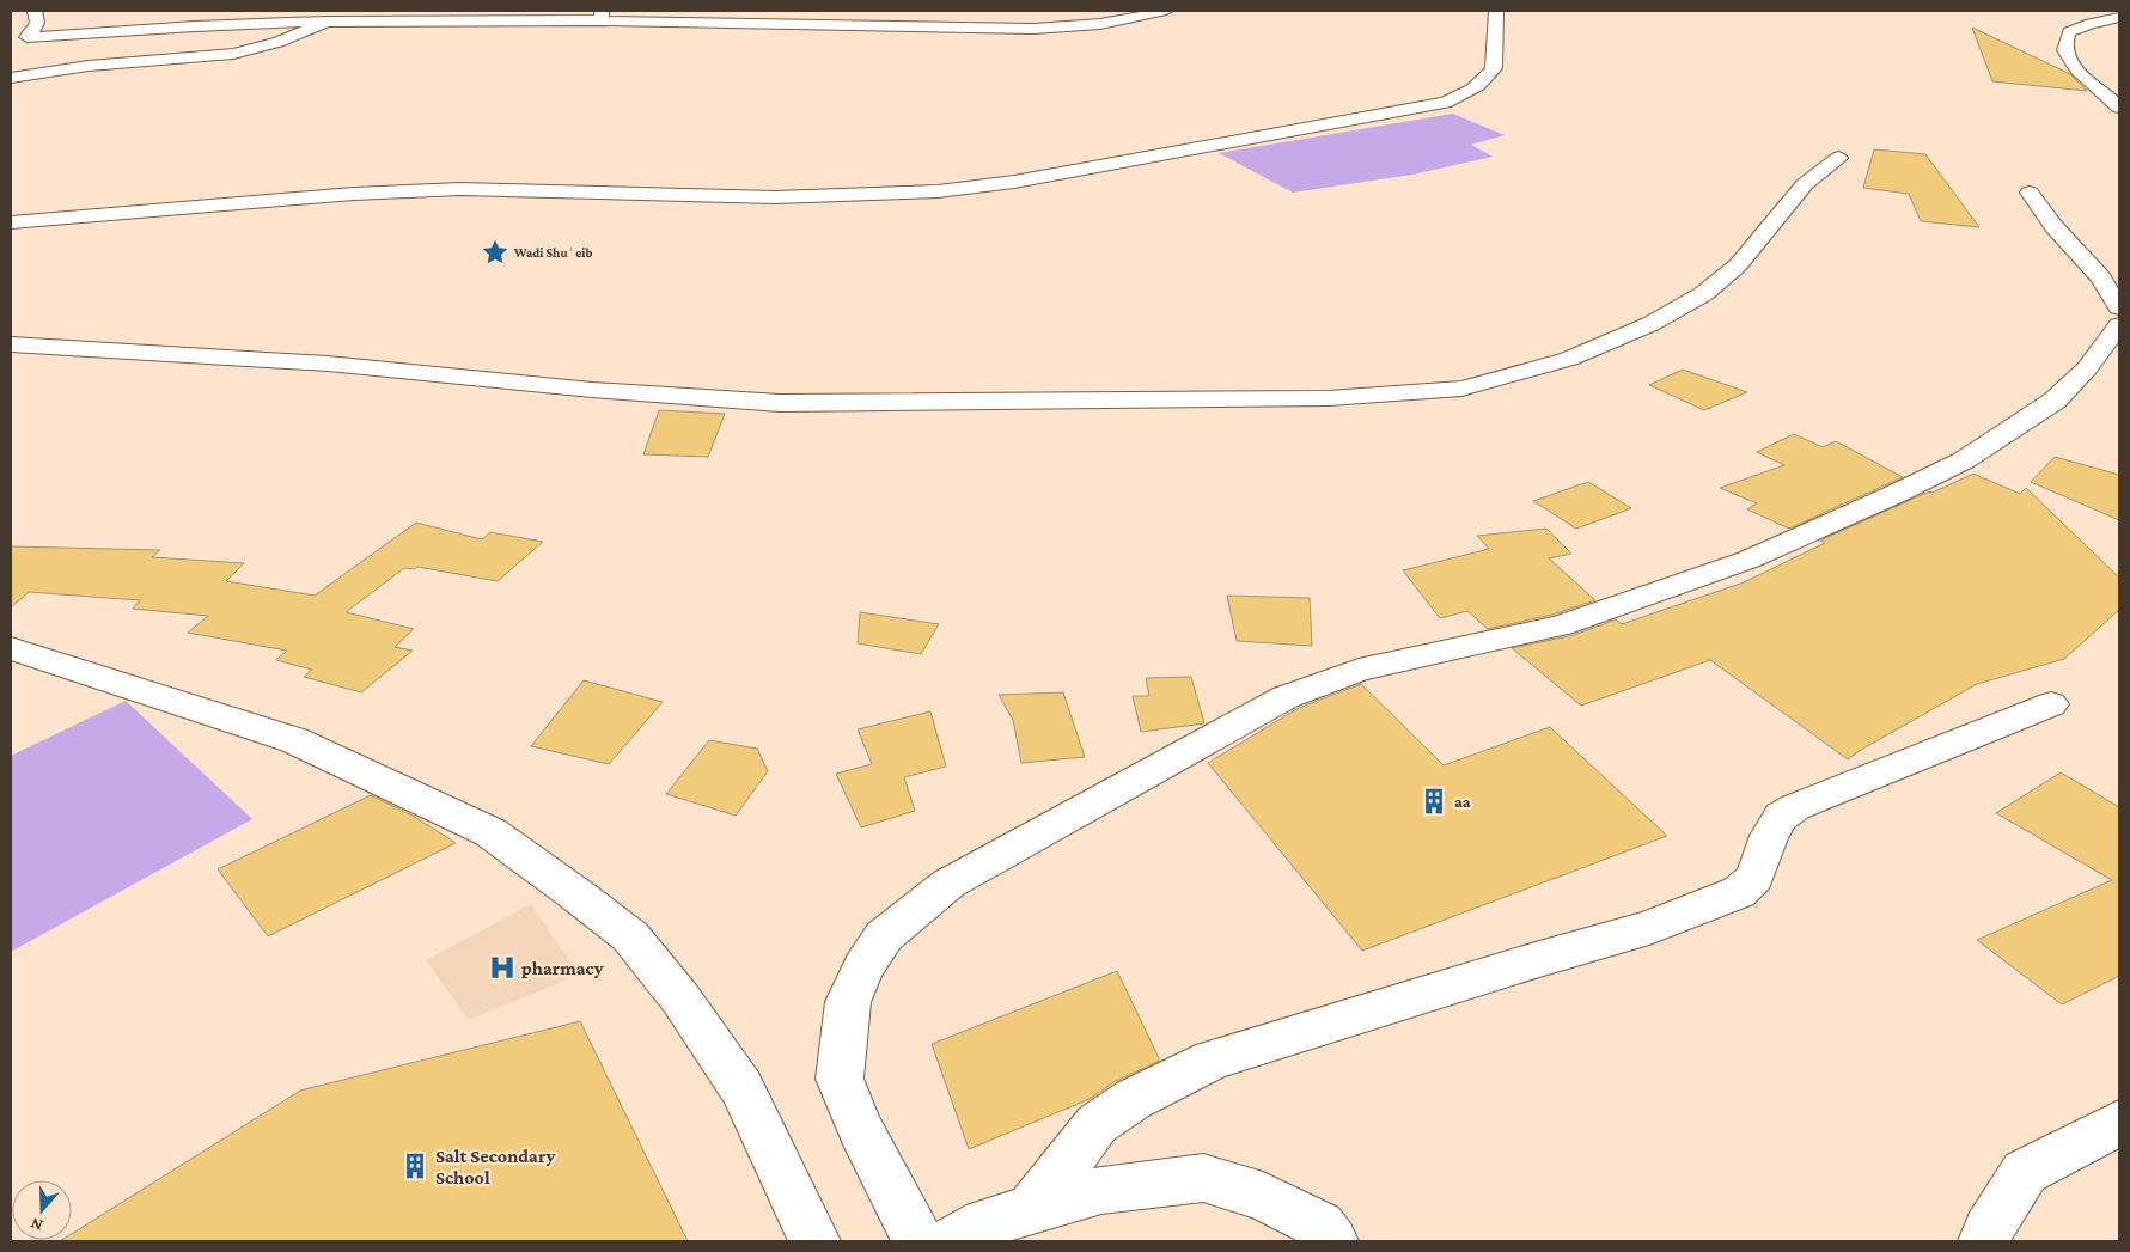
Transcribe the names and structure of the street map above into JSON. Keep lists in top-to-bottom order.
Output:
{
  "places": {
    "place": ["Wadi Shuʿeib"],
    "building": ["aa", "Salt Secondary School"],
    "hospital": ["pharmacy"]
  },
  "north": "bottom"
}
